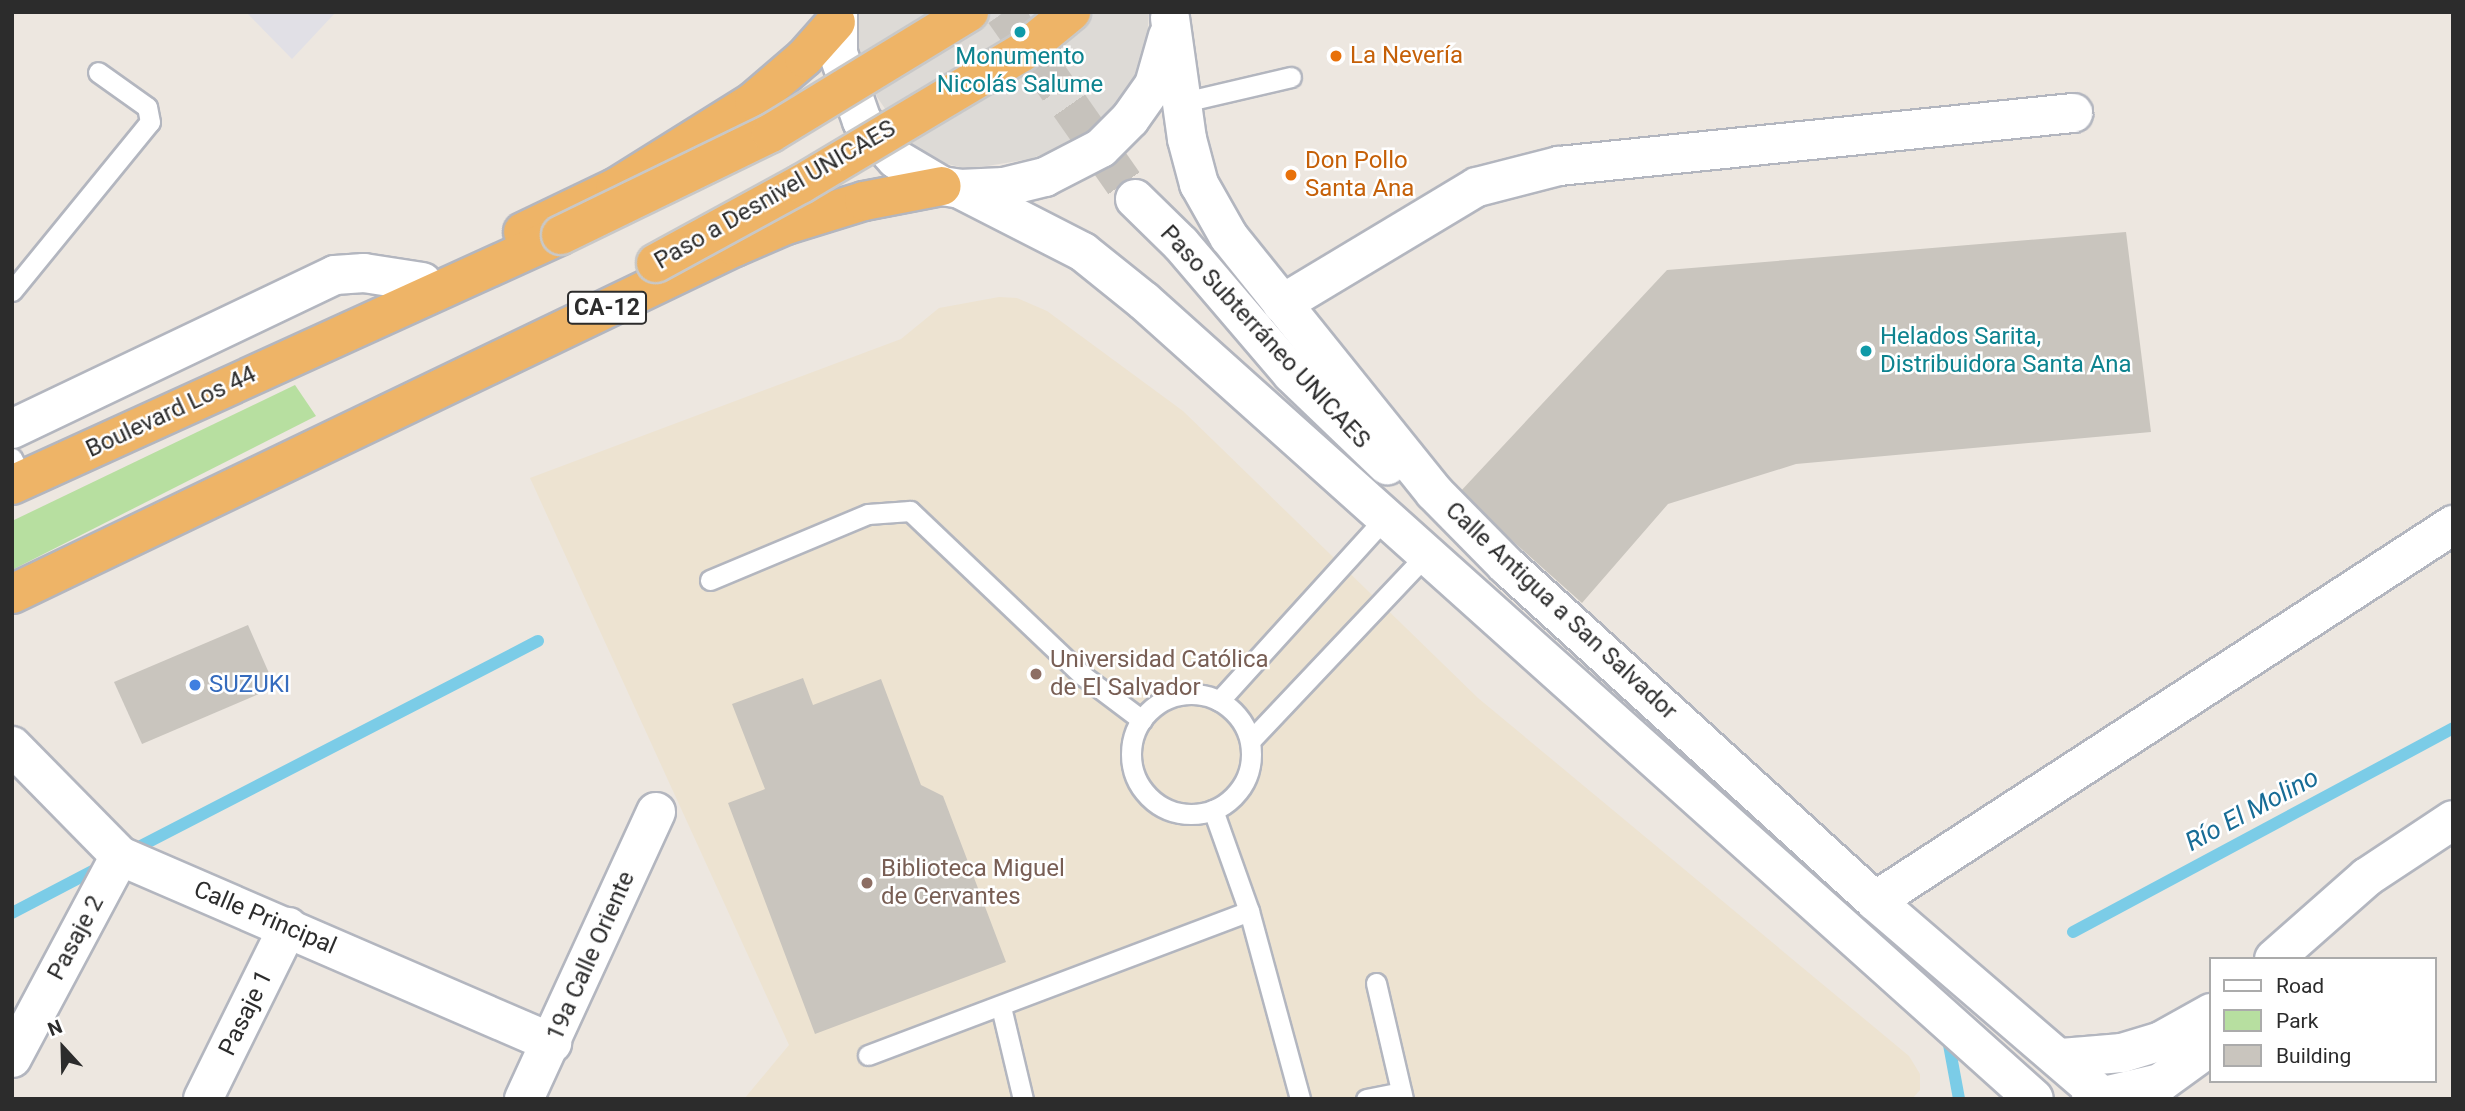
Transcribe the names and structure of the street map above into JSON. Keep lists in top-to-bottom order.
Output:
{
  "streets": {
    "highway": ["Paso a Desnivel UNICAES", "CA-12", "Boulevard Los 44"],
    "main road": [
      "Paso Subterráneo UNICAES",
      "Calle Antigua a San Salvador",
      "Calle Principal",
      "Pasaje 2",
      "19a Calle Oriente",
      "Pasaje 1"
    ]
  },
  "crossings": [
    ["Paso a Desnivel UNICAES", "CA-12"],
    ["CA-12", "Calle Antigua a San Salvador"],
    ["Paso Subterráneo UNICAES", "Calle Antigua a San Salvador"],
    ["Calle Principal", "Pasaje 2"],
    ["Calle Principal", "19a Calle Oriente"],
    ["Calle Principal", "Pasaje 1"]
  ],
  "water": ["Río El Molino"],
  "places": [
    "Monumento Nicolás Salume",
    "La Nevería",
    "Don Pollo Santa Ana",
    "Helados Sarita, Distribuidora Santa Ana",
    "Universidad Católica de El Salvador",
    "SUZUKI",
    "Biblioteca Miguel de Cervantes"
  ],
  "legend": ["Road", "Park", "Building"],
  "north": "top"
}
